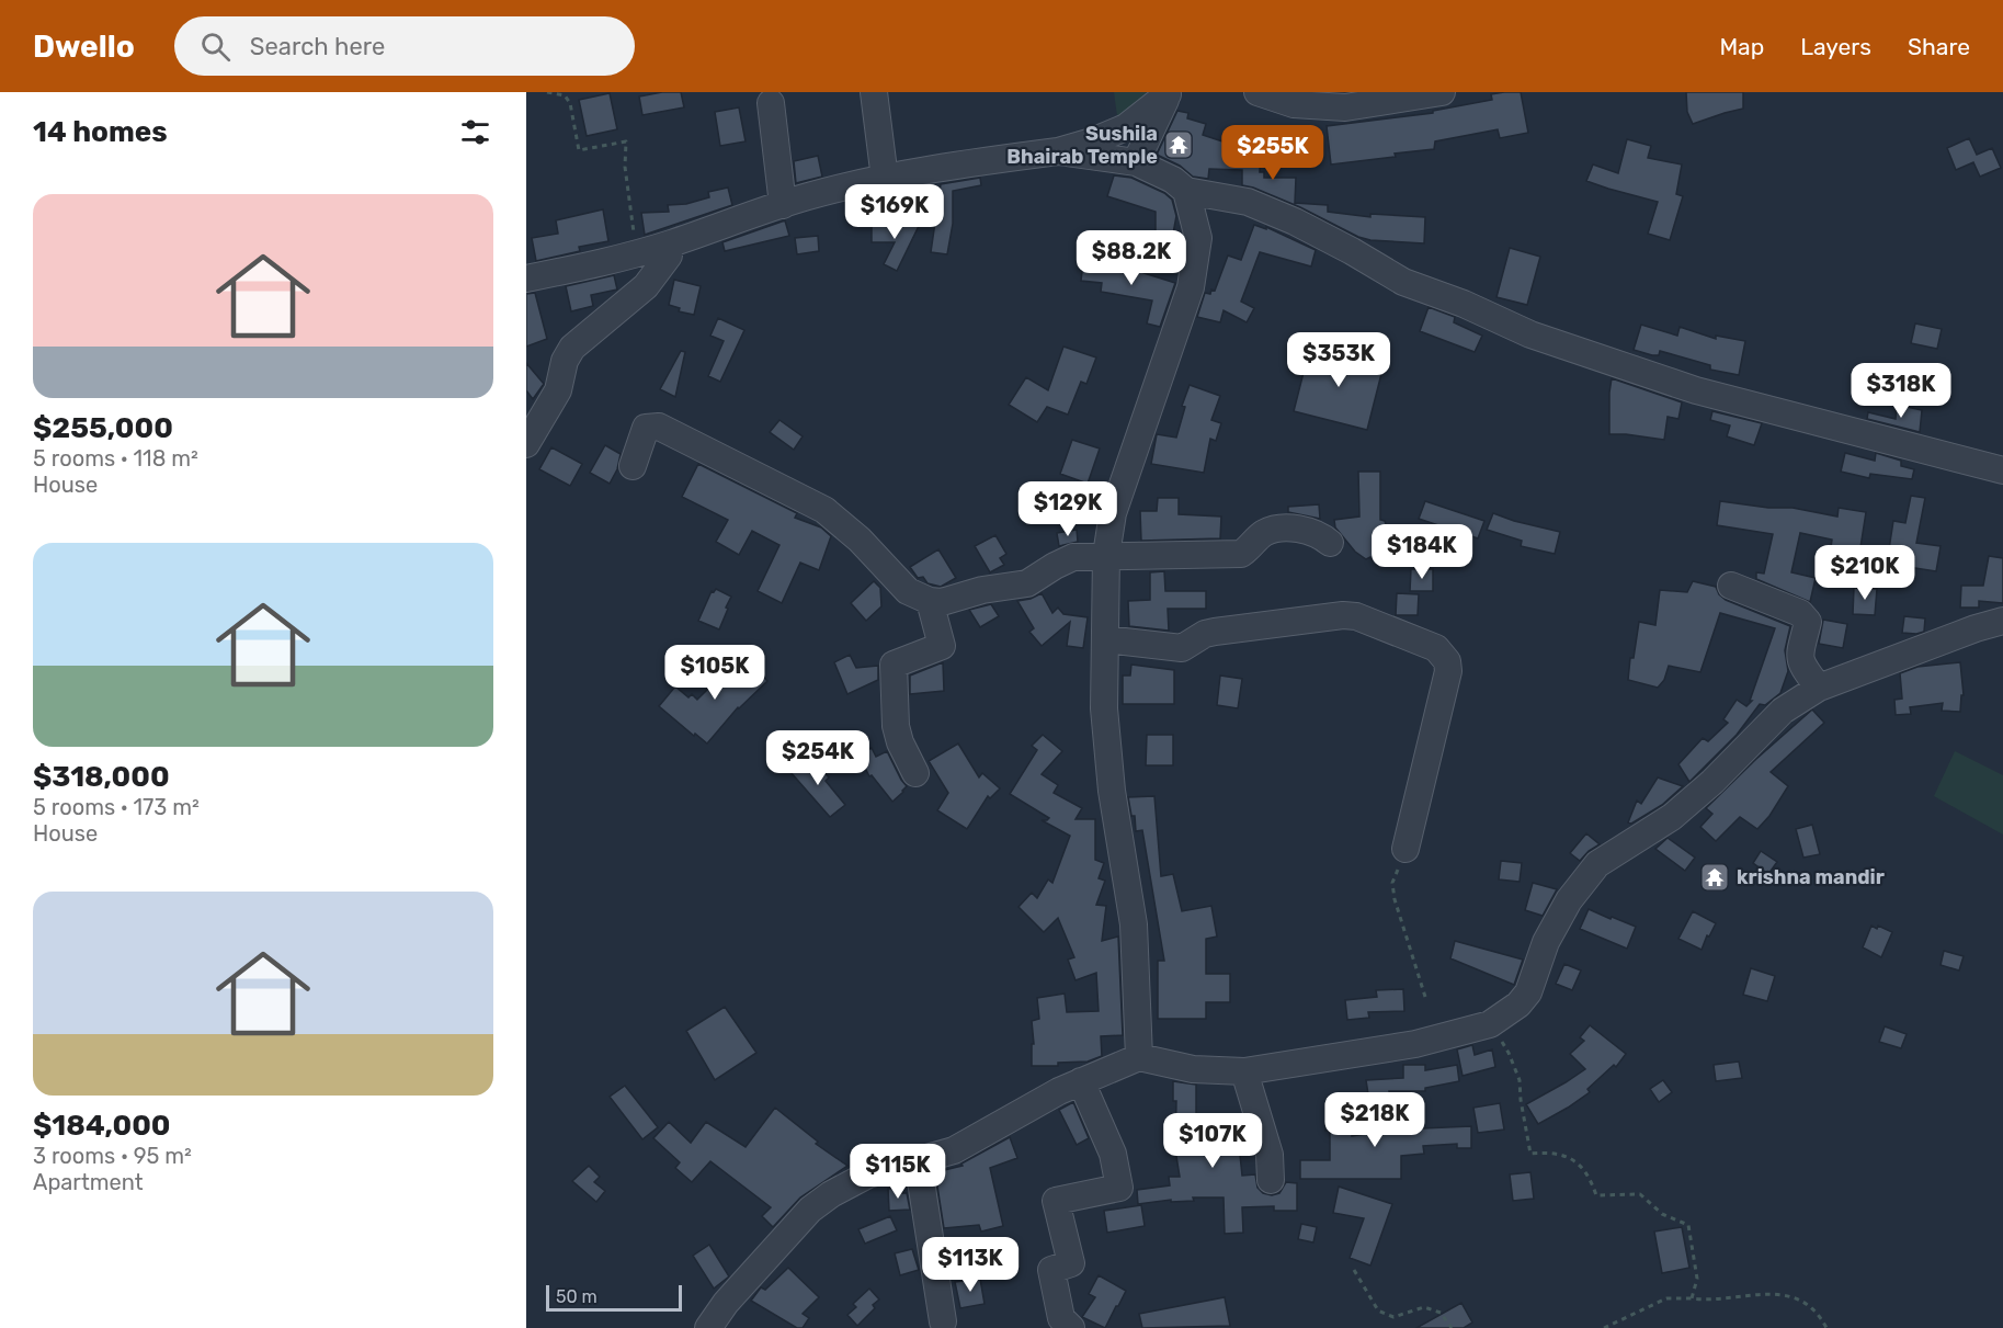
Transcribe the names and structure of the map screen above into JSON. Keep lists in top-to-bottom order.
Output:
{
  "places": {
    "temple": ["Sushila Bhairab Temple", "krishna mandir"]
  },
  "scale_bar": "50 m",
  "page": {
    "header": "Dwello",
    "search": "Search here",
    "nav": ["Map", "Layers", "Share"],
    "heading": "14 homes",
    "price": [
      "$255K",
      "$169K",
      "$88.2K",
      "$353K",
      "$318K",
      "$129K",
      "$184K",
      "$210K",
      "$105K",
      "$254K",
      "$218K",
      "$107K",
      "$115K",
      "$113K"
    ],
    "list": [
      {
        "name": "$255,000",
        "note": "5 rooms · 118 m² · House"
      },
      {
        "name": "$318,000",
        "note": "5 rooms · 173 m² · House"
      },
      {
        "name": "$184,000",
        "note": "3 rooms · 95 m² · Apartment"
      }
    ],
    "scale": "50 m"
  }
}
